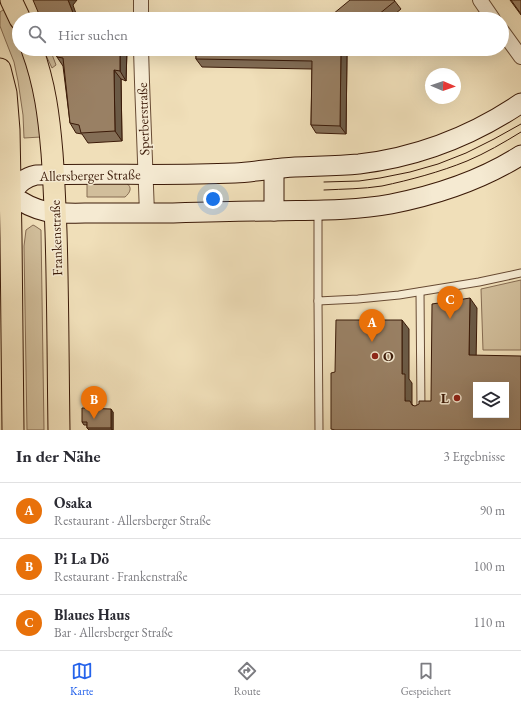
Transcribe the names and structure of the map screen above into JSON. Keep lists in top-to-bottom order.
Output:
{
  "streets": {
    "main road": ["Allersberger Straße", "Frankenstraße"],
    "street": ["Sperberstraße"]
  },
  "crossings": [
    ["Sperberstraße", "Allersberger Straße"],
    ["Allersberger Straße", "Frankenstraße"]
  ],
  "places": ["O", "L"],
  "north": "right",
  "page": {
    "search": "Hier suchen",
    "pins": ["C", "A", "B"],
    "heading": ["In der Nähe", "3 Ergebnisse"],
    "list": [
      {
        "mark": "A",
        "name": "Osaka",
        "note": "Restaurant · Allersberger Straße",
        "value": "90 m"
      },
      {
        "mark": "B",
        "name": "Pi La Dö",
        "note": "Restaurant · Frankenstraße",
        "value": "100 m"
      },
      {
        "mark": "C",
        "name": "Blaues Haus",
        "note": "Bar · Allersberger Straße",
        "value": "110 m"
      }
    ],
    "nav": ["Karte", "Route", "Gespeichert"]
  }
}
